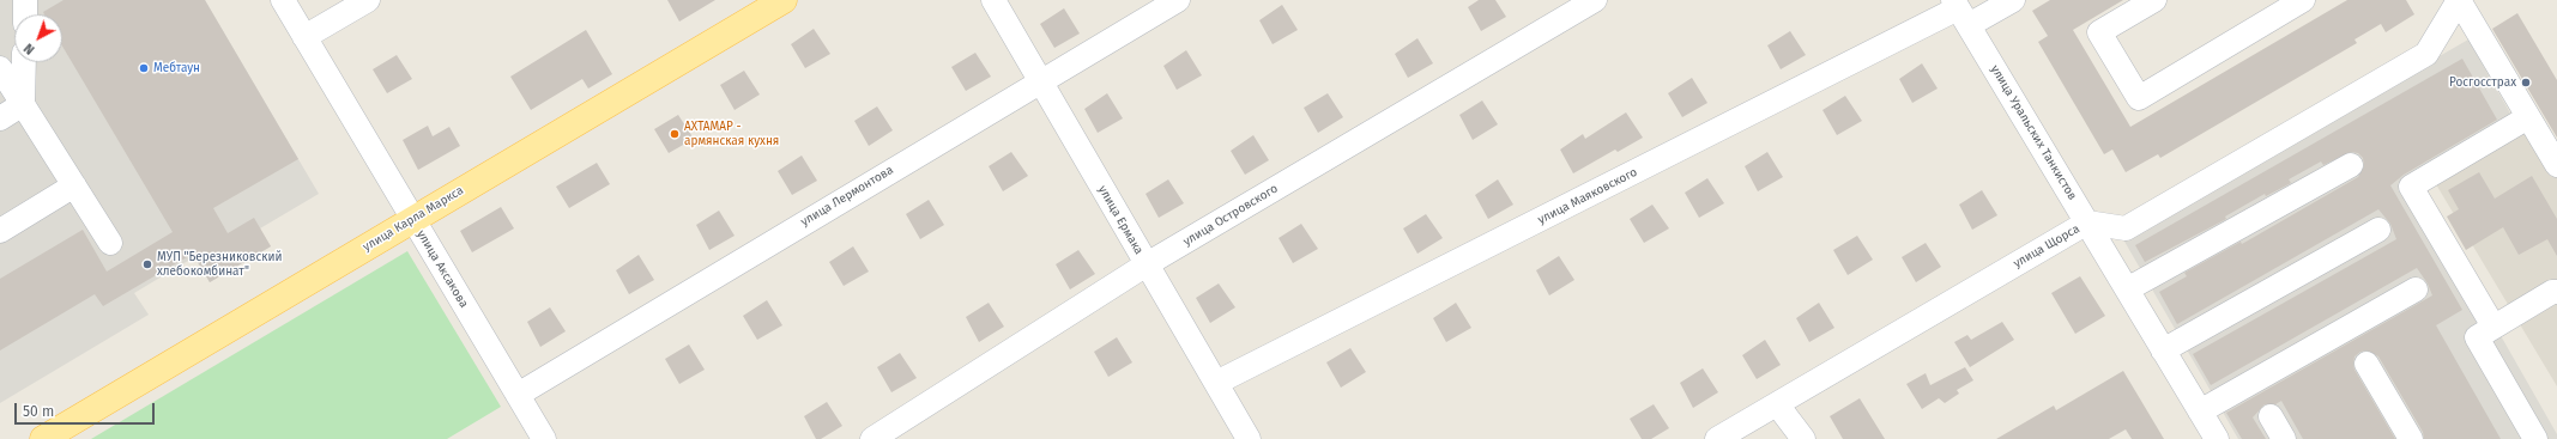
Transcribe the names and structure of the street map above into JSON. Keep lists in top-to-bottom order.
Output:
{
  "streets": {
    "main road": ["улица Карла Маркса"],
    "street": [
      "улица Уральских Танкистов",
      "улица Лермонтова",
      "улица Маяковского",
      "улица Островского",
      "улица Ермака",
      "улица Щорса",
      "улица Аксакова"
    ]
  },
  "crossings": [
    ["улица Уральских Танкистов", "улица Маяковского"],
    ["улица Уральских Танкистов", "улица Щорса"],
    ["улица Лермонтова", "улица Ермака"],
    ["улица Лермонтова", "улица Аксакова"],
    ["улица Маяковского", "улица Ермака"],
    ["улица Островского", "улица Ермака"],
    ["улица Карла Маркса", "улица Аксакова"]
  ],
  "places": [
    "Мебтаун",
    "Росгосстрах",
    "АХТАМАР - армянская кухня",
    "МУП \"Березниковский хлебокомбинат\""
  ],
  "scale_bar": "50 m",
  "north": "bottom left"
}
